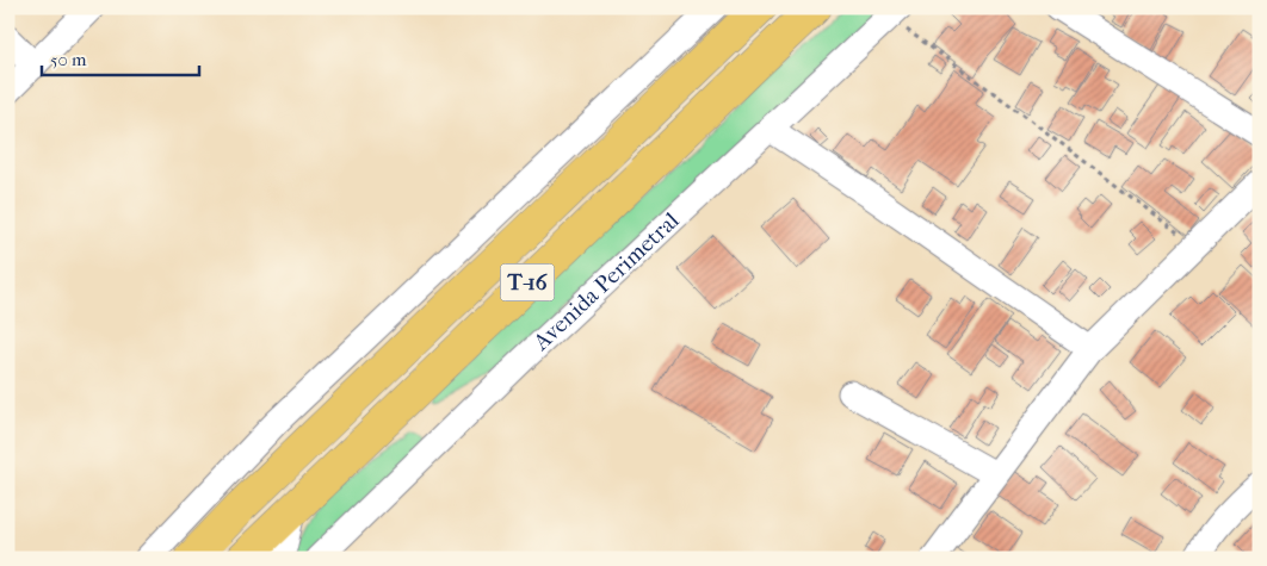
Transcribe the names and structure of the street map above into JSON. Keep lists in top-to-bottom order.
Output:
{
  "streets": {
    "highway": ["T-16"],
    "street": ["Avenida Perimetral"]
  },
  "scale_bar": "50 m"
}
